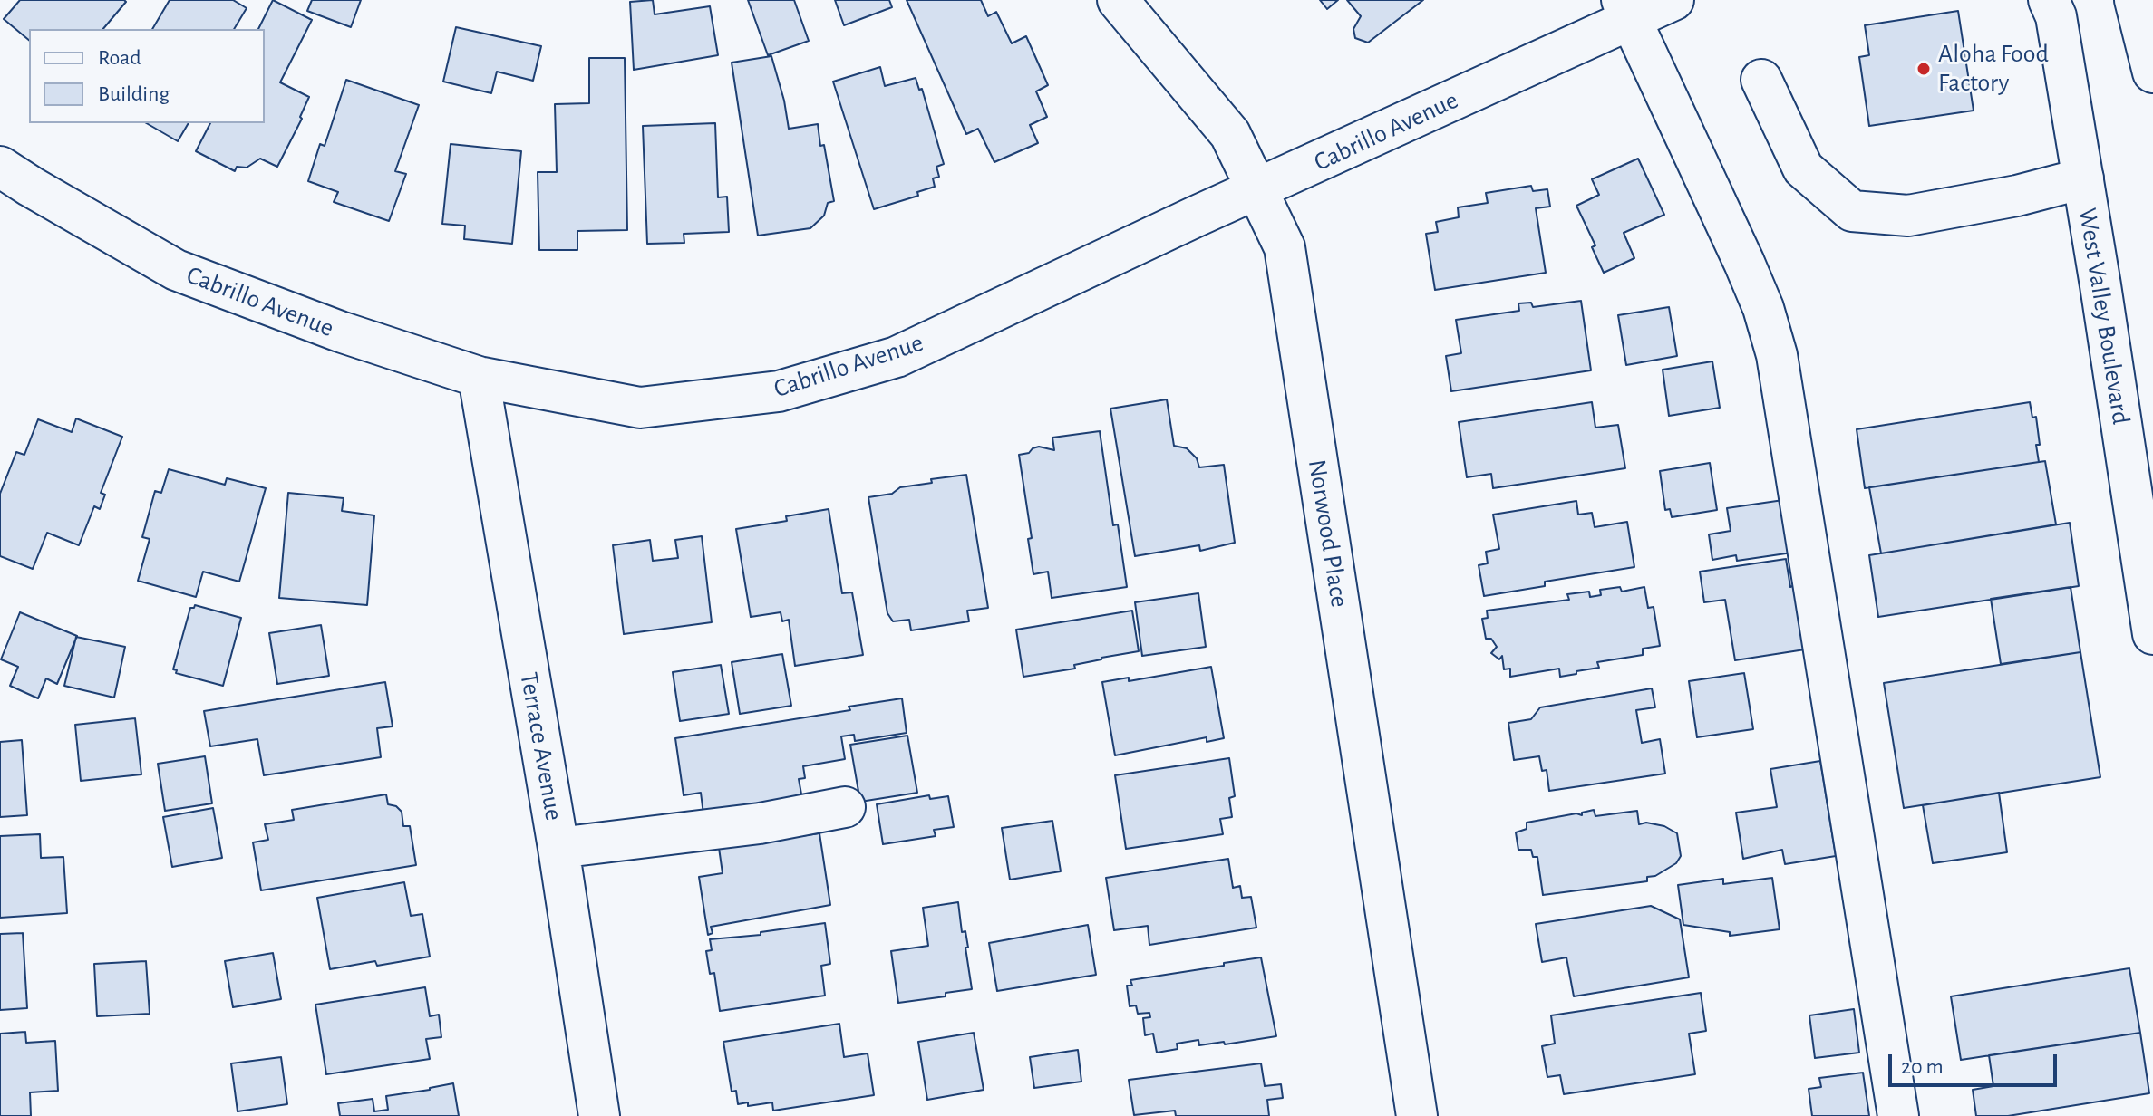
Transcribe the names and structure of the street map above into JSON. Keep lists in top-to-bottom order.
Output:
{
  "streets": {
    "street": [
      "Cabrillo Avenue",
      "West Valley Boulevard",
      "Norwood Place",
      "Terrace Avenue"
    ]
  },
  "crossings": [
    ["Cabrillo Avenue", "Norwood Place"],
    ["Cabrillo Avenue", "Terrace Avenue"]
  ],
  "places": ["Aloha Food Factory"],
  "legend": ["Road", "Building"],
  "scale_bar": "20 m"
}
